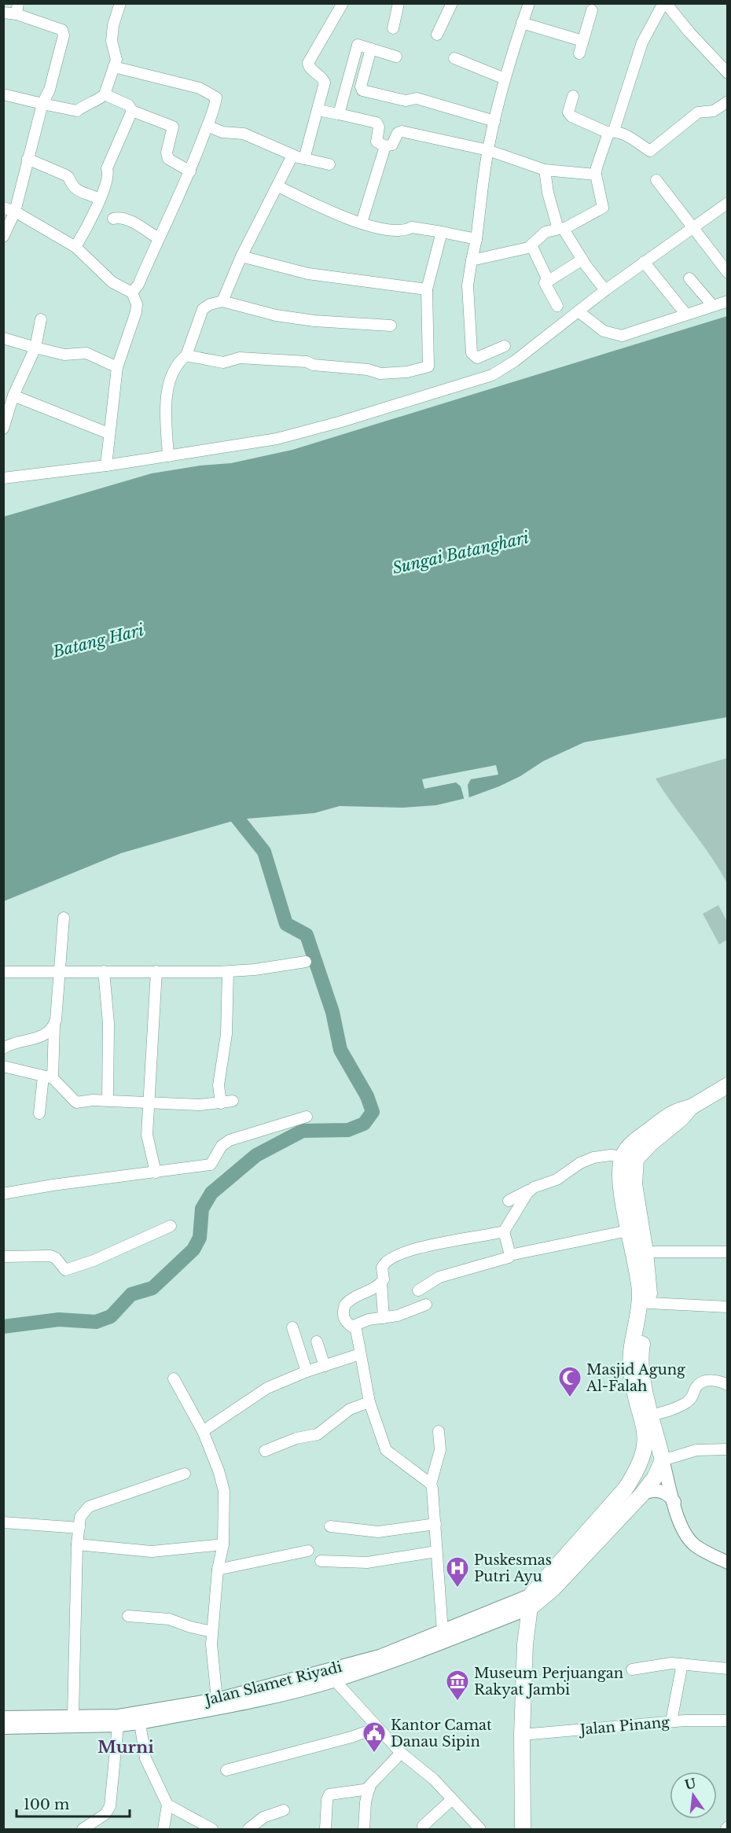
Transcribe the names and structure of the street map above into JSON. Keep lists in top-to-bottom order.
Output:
{
  "streets": {
    "main road": ["Jalan Slamet Riyadi"],
    "street": ["Jalan Pinang"]
  },
  "districts": ["Murni"],
  "water": ["Sungai Batanghari", "Batang Hari"],
  "places": {
    "mosque": ["Masjid Agung Al-Falah"],
    "hospital": ["Puskesmas Putri Ayu"],
    "museum": ["Museum Perjuangan Rakyat Jambi"],
    "public building": ["Kantor Camat Danau Sipin"]
  },
  "scale_bar": "100 m",
  "north": "top"
}
